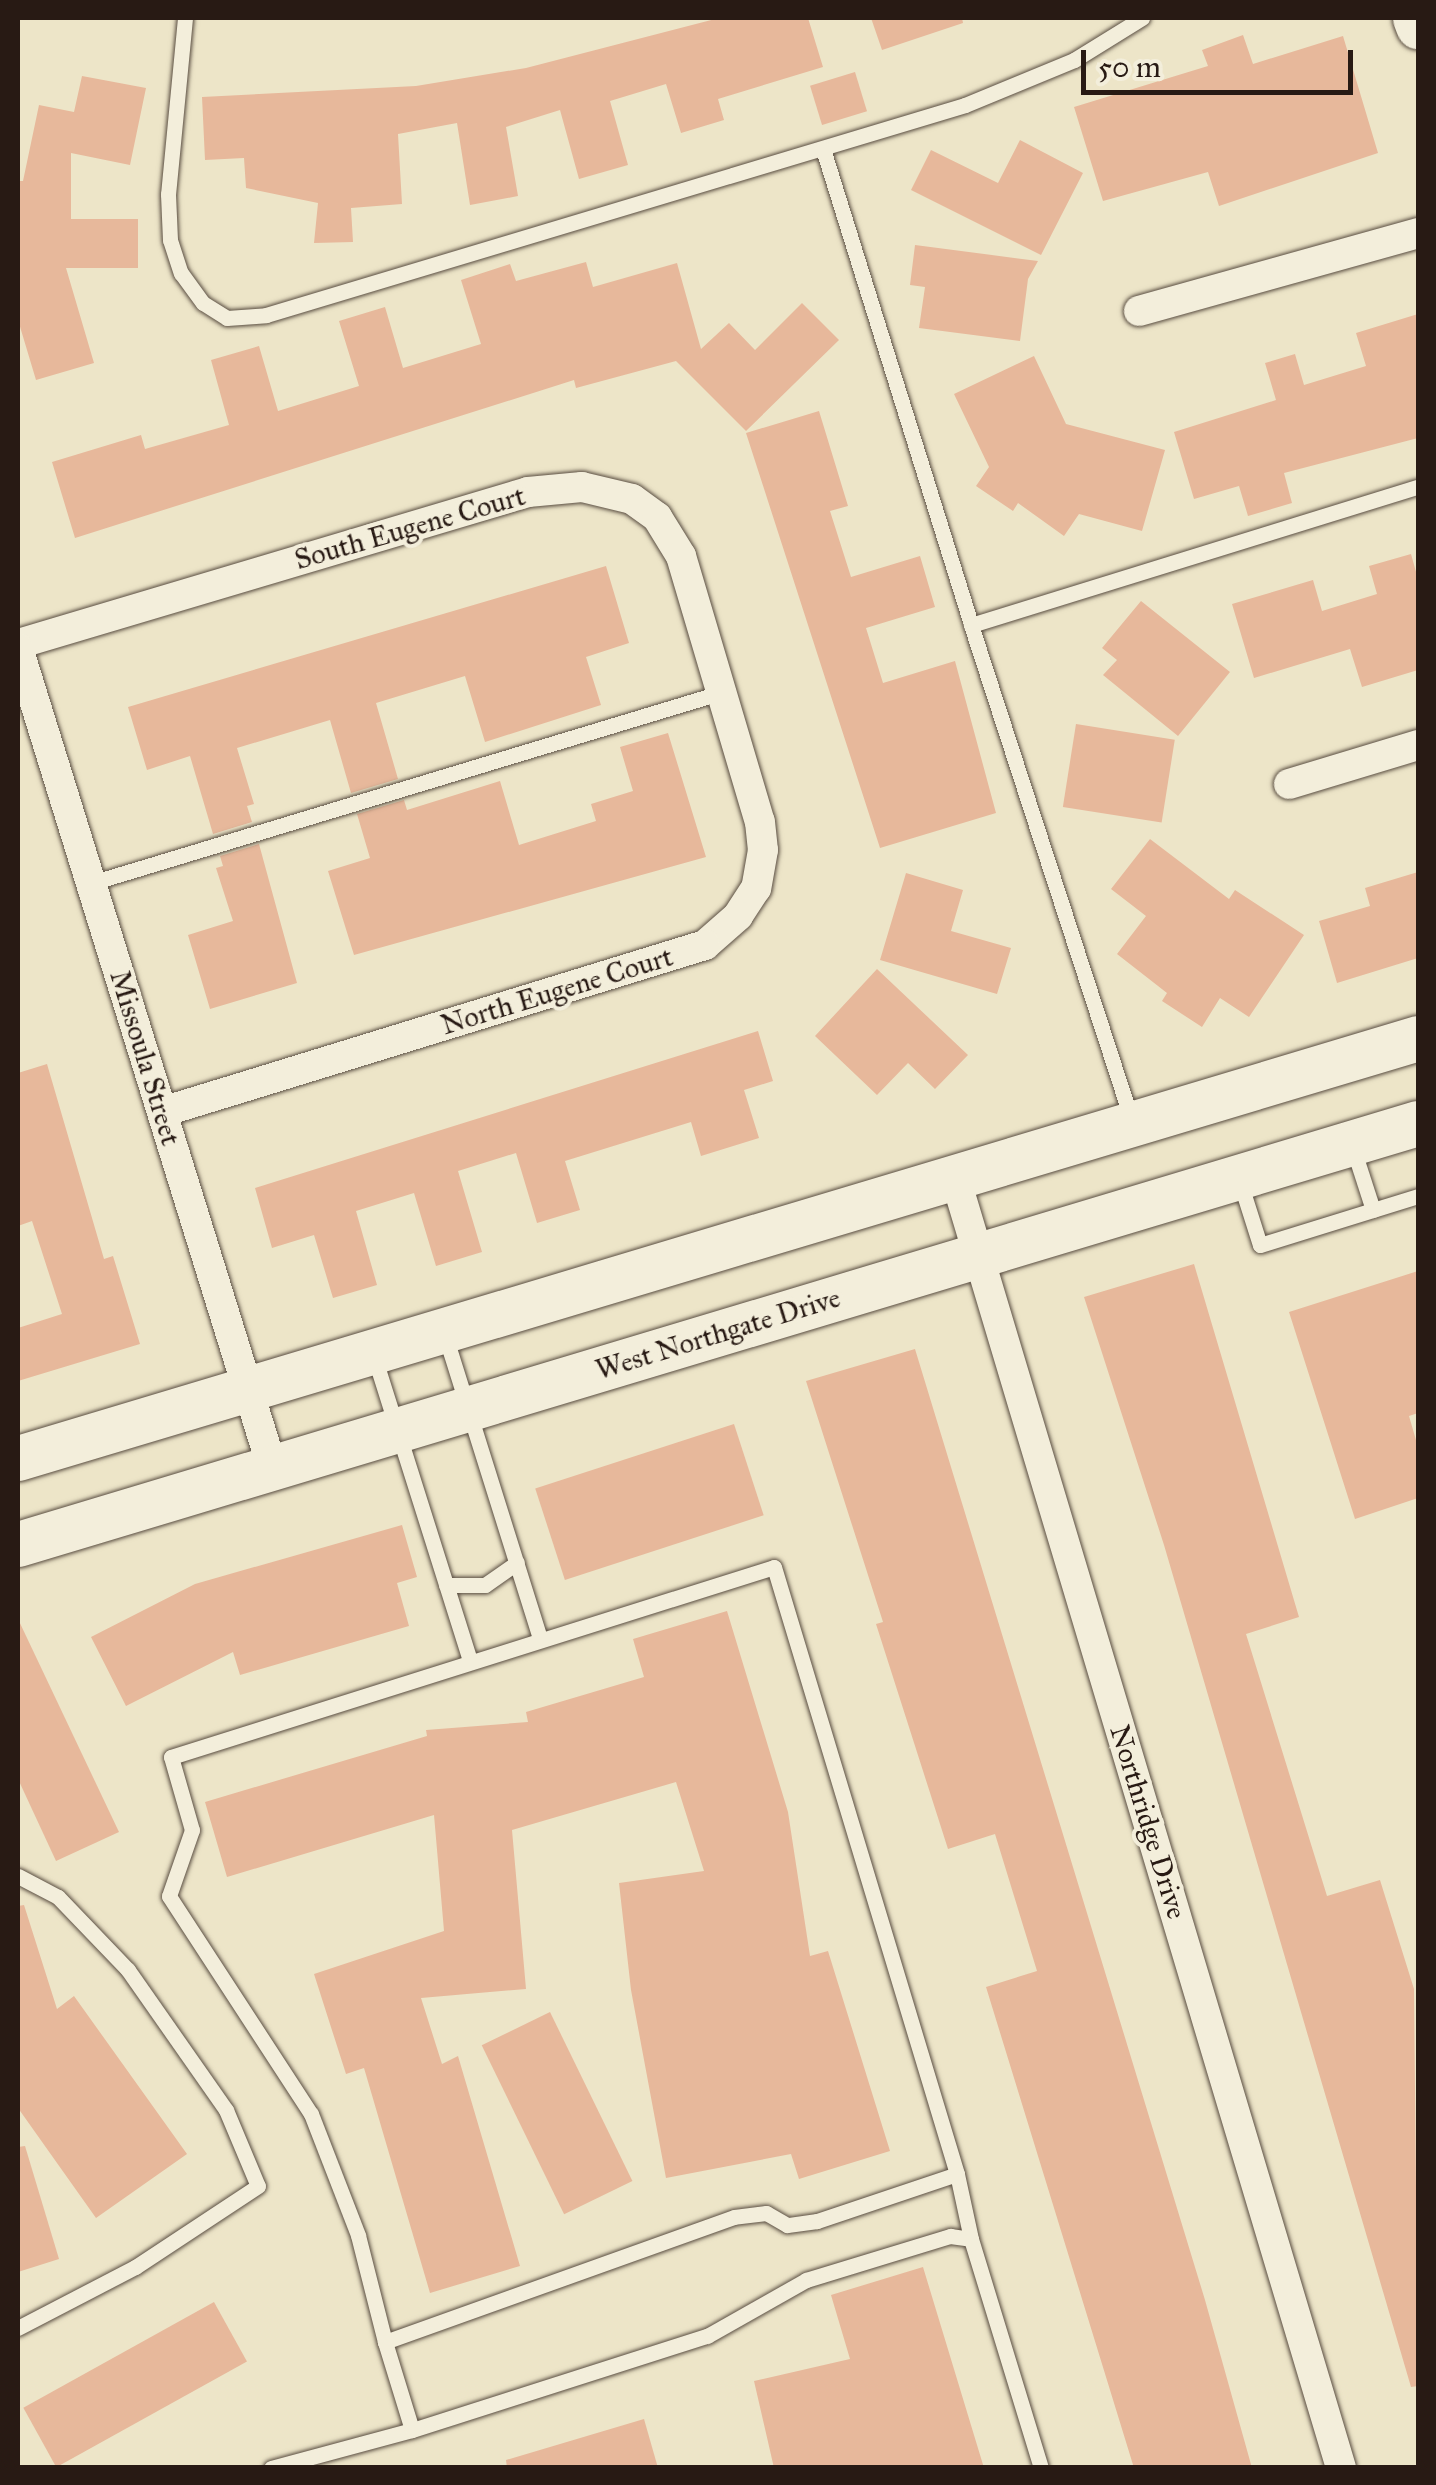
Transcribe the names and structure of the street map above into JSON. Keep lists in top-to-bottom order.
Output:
{
  "streets": {
    "main road": ["West Northgate Drive"],
    "street": [
      "South Eugene Court",
      "North Eugene Court",
      "Missoula Street",
      "Northridge Drive"
    ]
  },
  "crossings": [
    ["South Eugene Court", "North Eugene Court"],
    ["South Eugene Court", "Missoula Street"],
    ["North Eugene Court", "Missoula Street"],
    ["Missoula Street", "West Northgate Drive"],
    ["West Northgate Drive", "Northridge Drive"]
  ],
  "scale_bar": "50 m"
}
